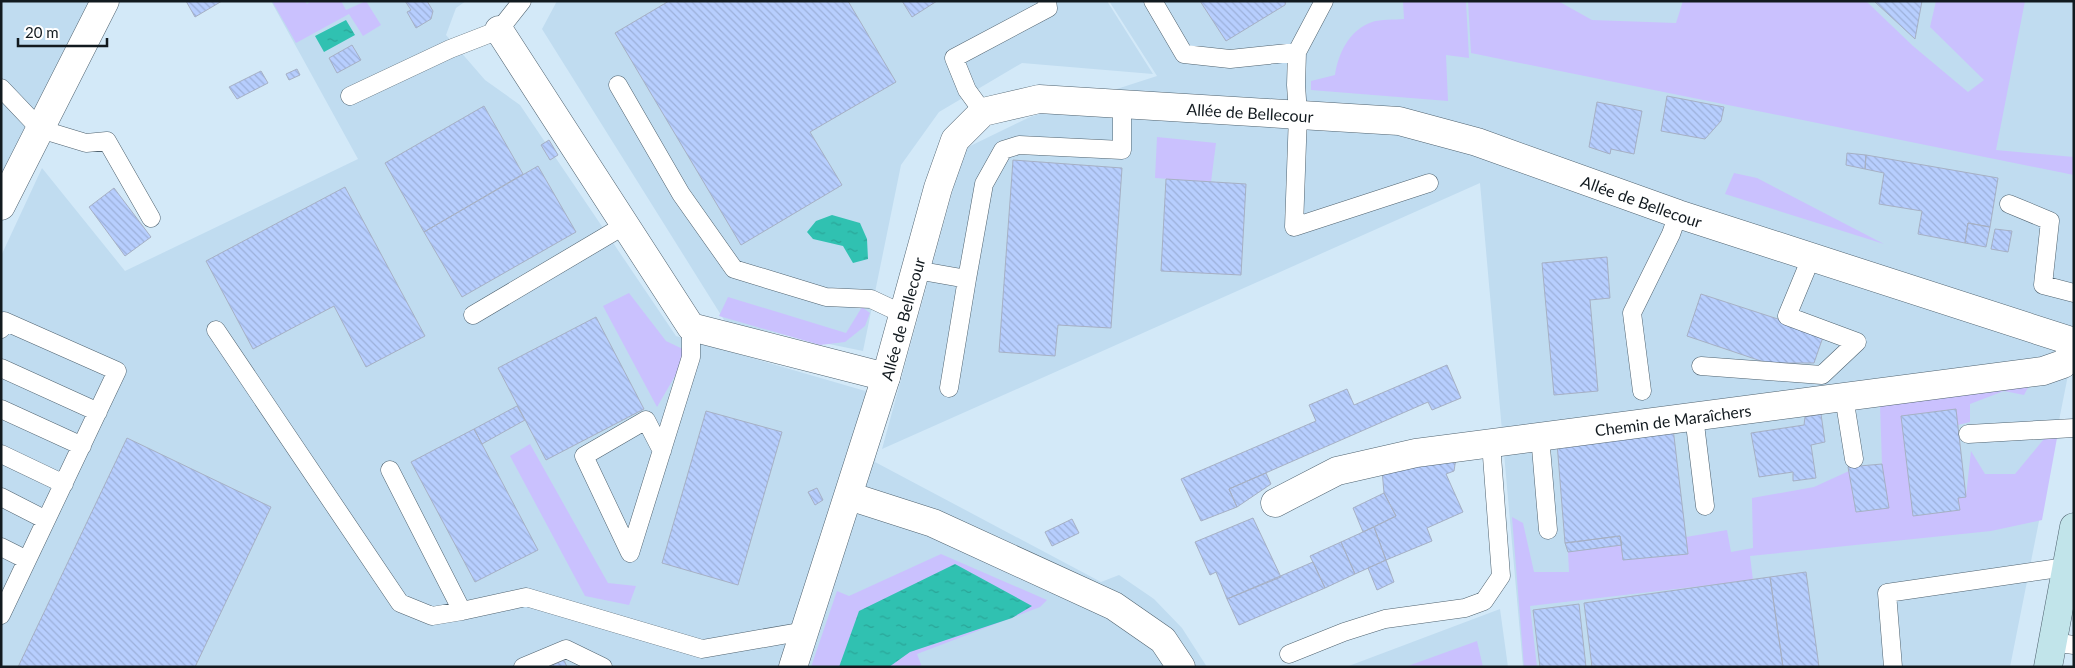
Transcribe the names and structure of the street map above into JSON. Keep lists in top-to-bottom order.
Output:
{
  "streets": {
    "street": ["Allée de Bellecour", "Chemin de Maraîchers"]
  },
  "scale_bar": "20 m"
}
